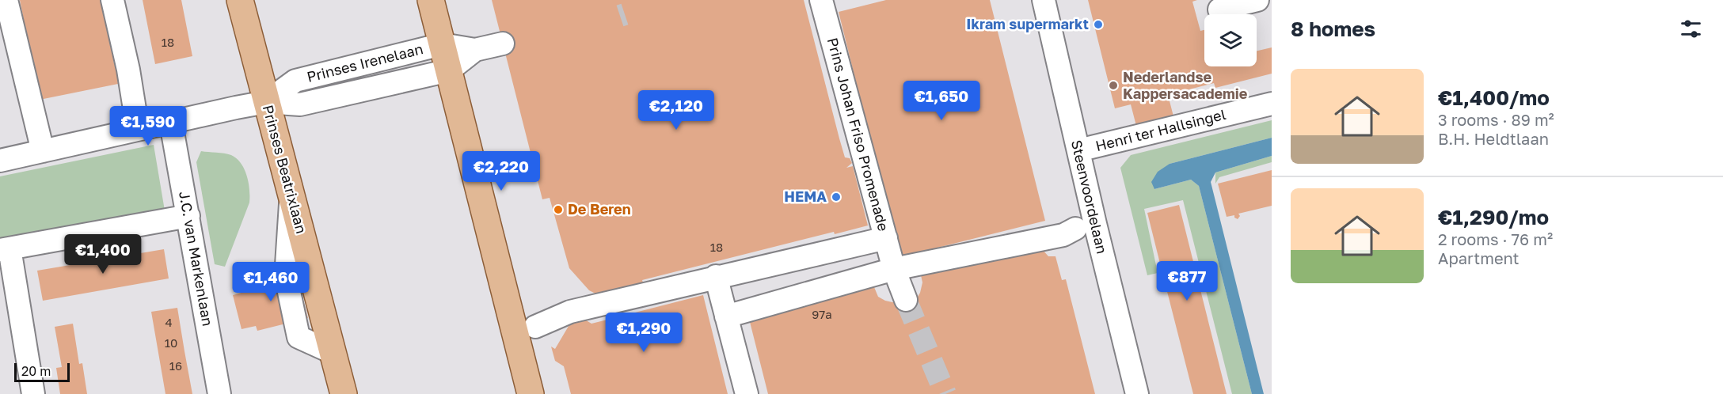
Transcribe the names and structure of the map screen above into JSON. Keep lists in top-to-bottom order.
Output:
{
  "streets": {
    "main road": ["Prinses Beatrixlaan"],
    "street": [
      "Prinses Irenelaan",
      "Henri ter Hallsingel",
      "Prins Johan Friso Promenade",
      "Steenvoordelaan",
      "J.C. van Markenlaan"
    ]
  },
  "crossings": [
    ["Prinses Irenelaan", "Prinses Beatrixlaan"],
    ["Prinses Irenelaan", "J.C. van Markenlaan"],
    ["Henri ter Hallsingel", "Steenvoordelaan"]
  ],
  "places": [
    "Ikram supermarkt",
    "Nederlandse Kappersacademie",
    "HEMA",
    "De Beren"
  ],
  "house_numbers": [
    "18",
    "18",
    "97a",
    "4",
    "10",
    "16"
  ],
  "scale_bar": "20 m",
  "page": {
    "heading": "8 homes",
    "list": [
      {
        "name": "€1,400/mo",
        "note": "3 rooms · 89 m² · B.H. Heldtlaan"
      },
      {
        "name": "€1,290/mo",
        "note": "2 rooms · 76 m² · Apartment"
      }
    ],
    "price": [
      "€1,650",
      "€2,120",
      "€1,590",
      "€2,220",
      "€1,400",
      "€877",
      "€1,460",
      "€1,290"
    ],
    "scale": "20 m"
  }
}
